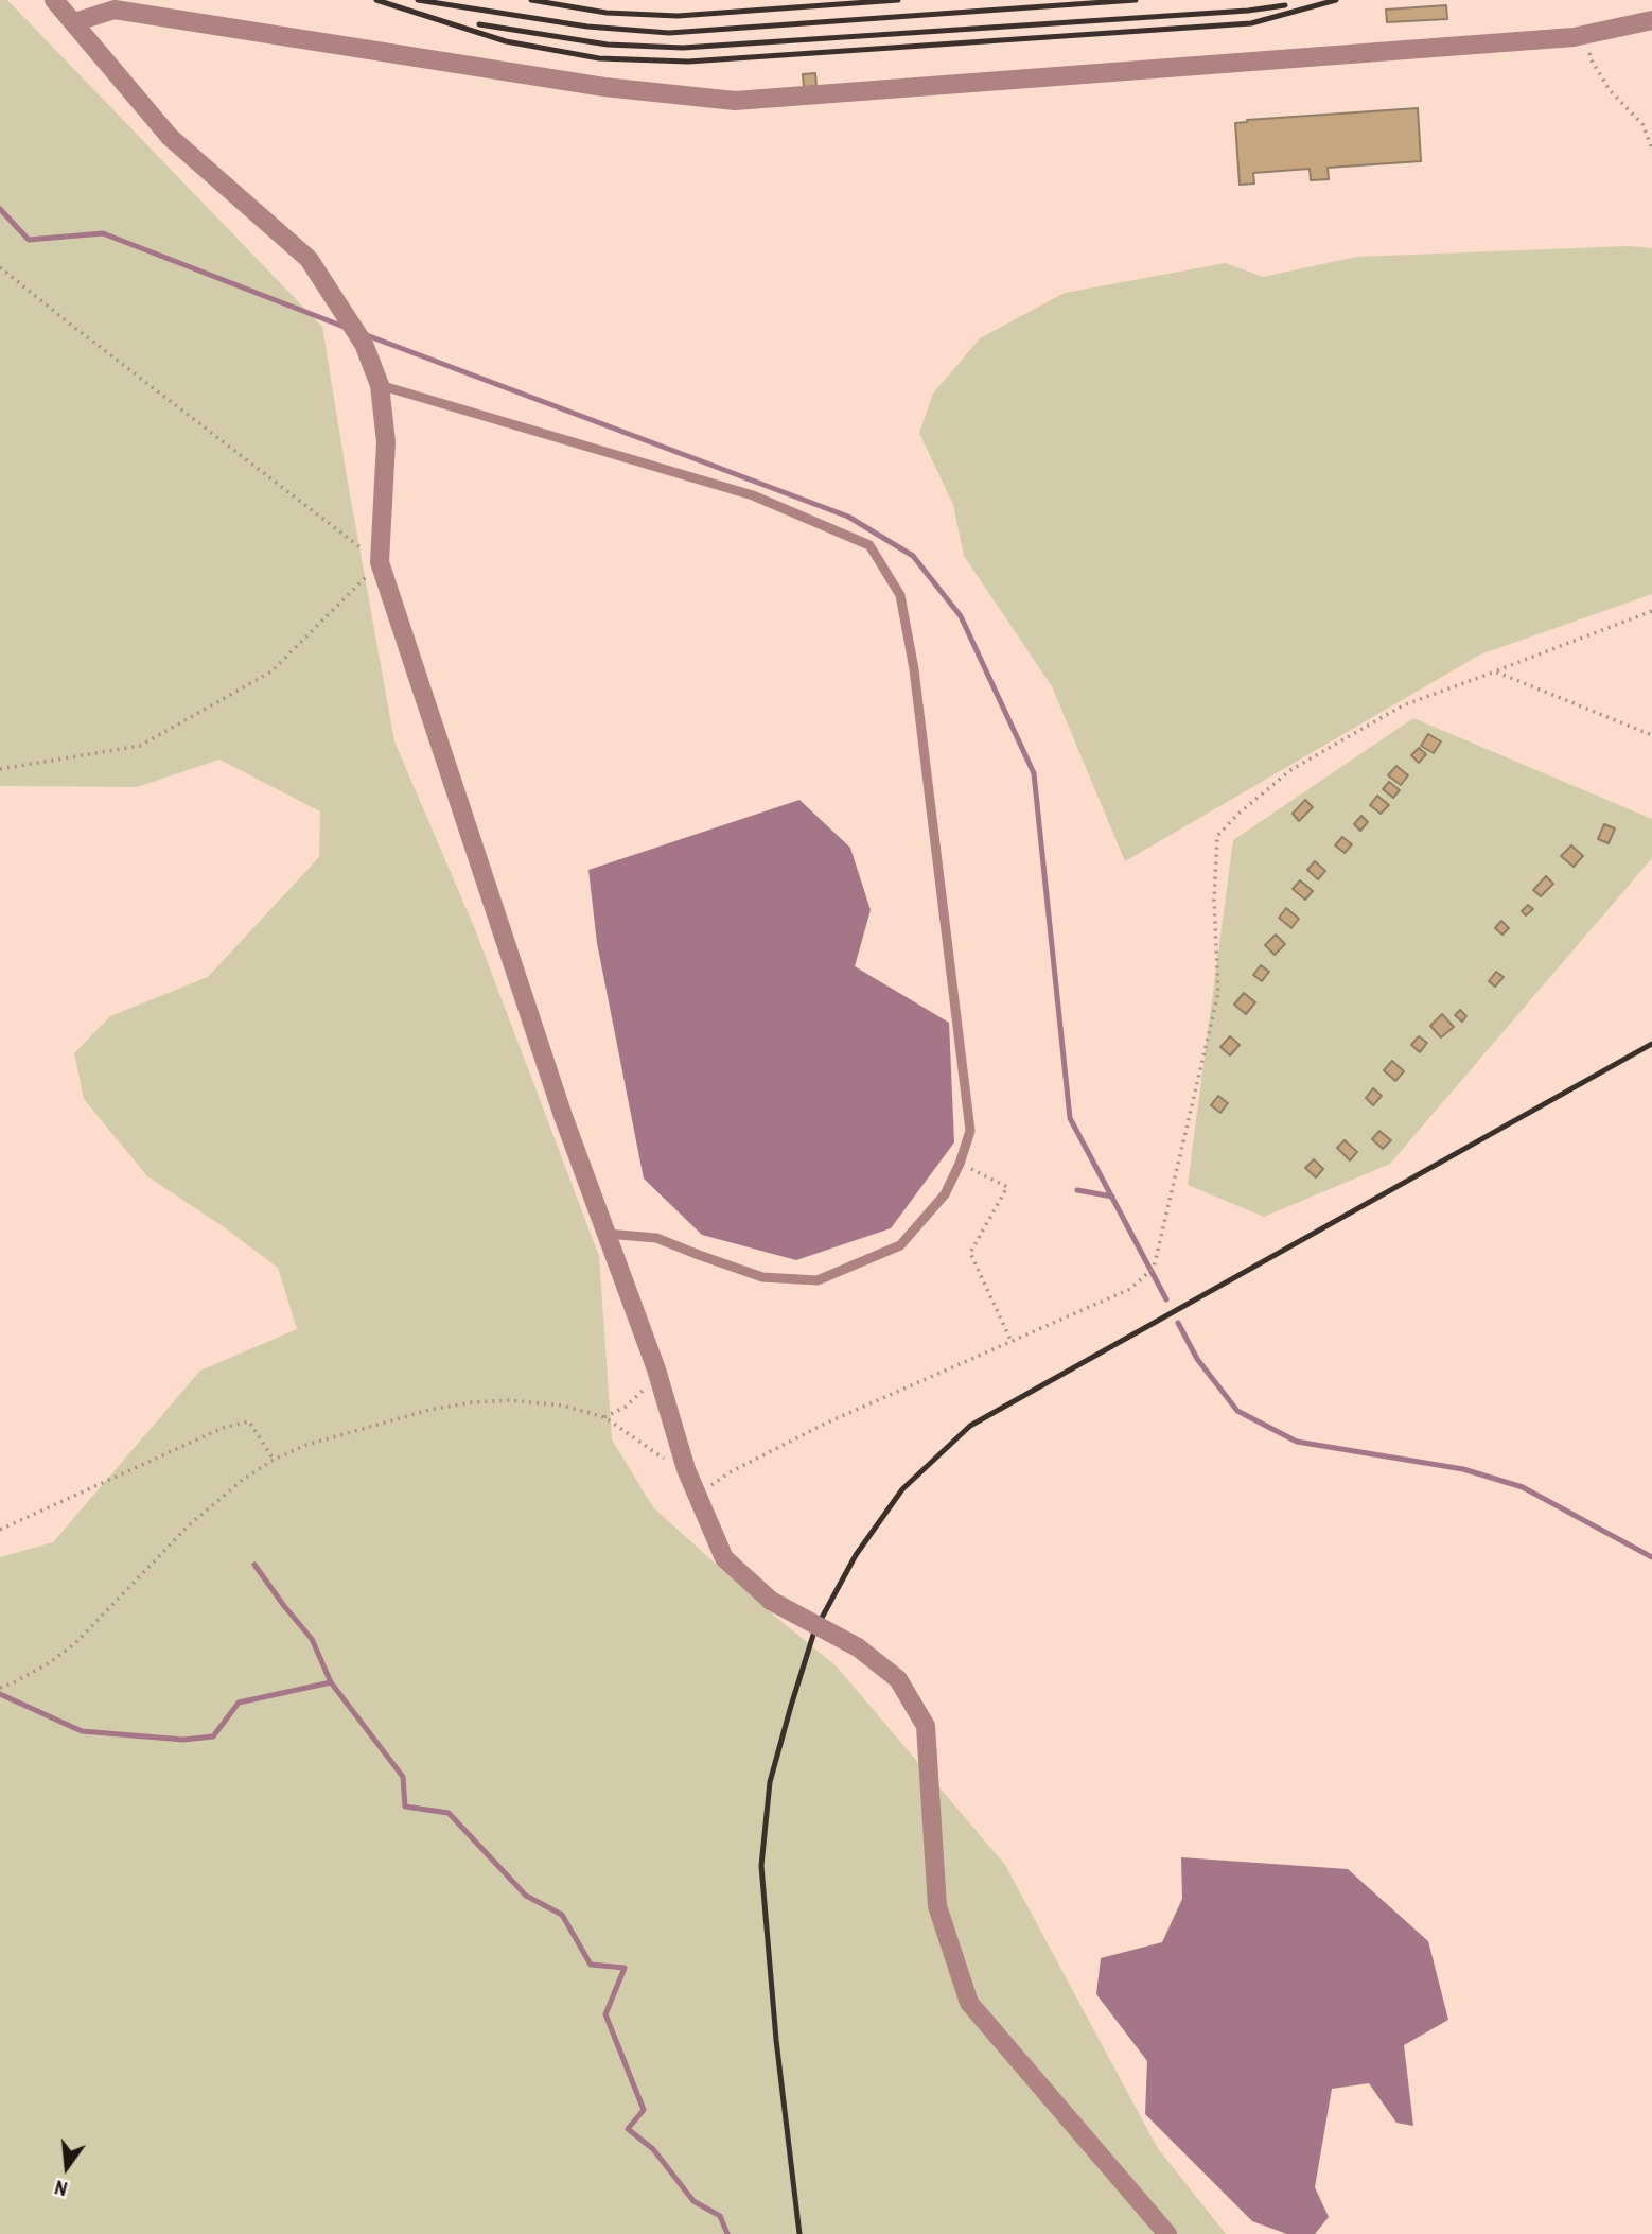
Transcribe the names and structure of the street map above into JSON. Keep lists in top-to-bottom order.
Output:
{
  "north": "bottom"
}
